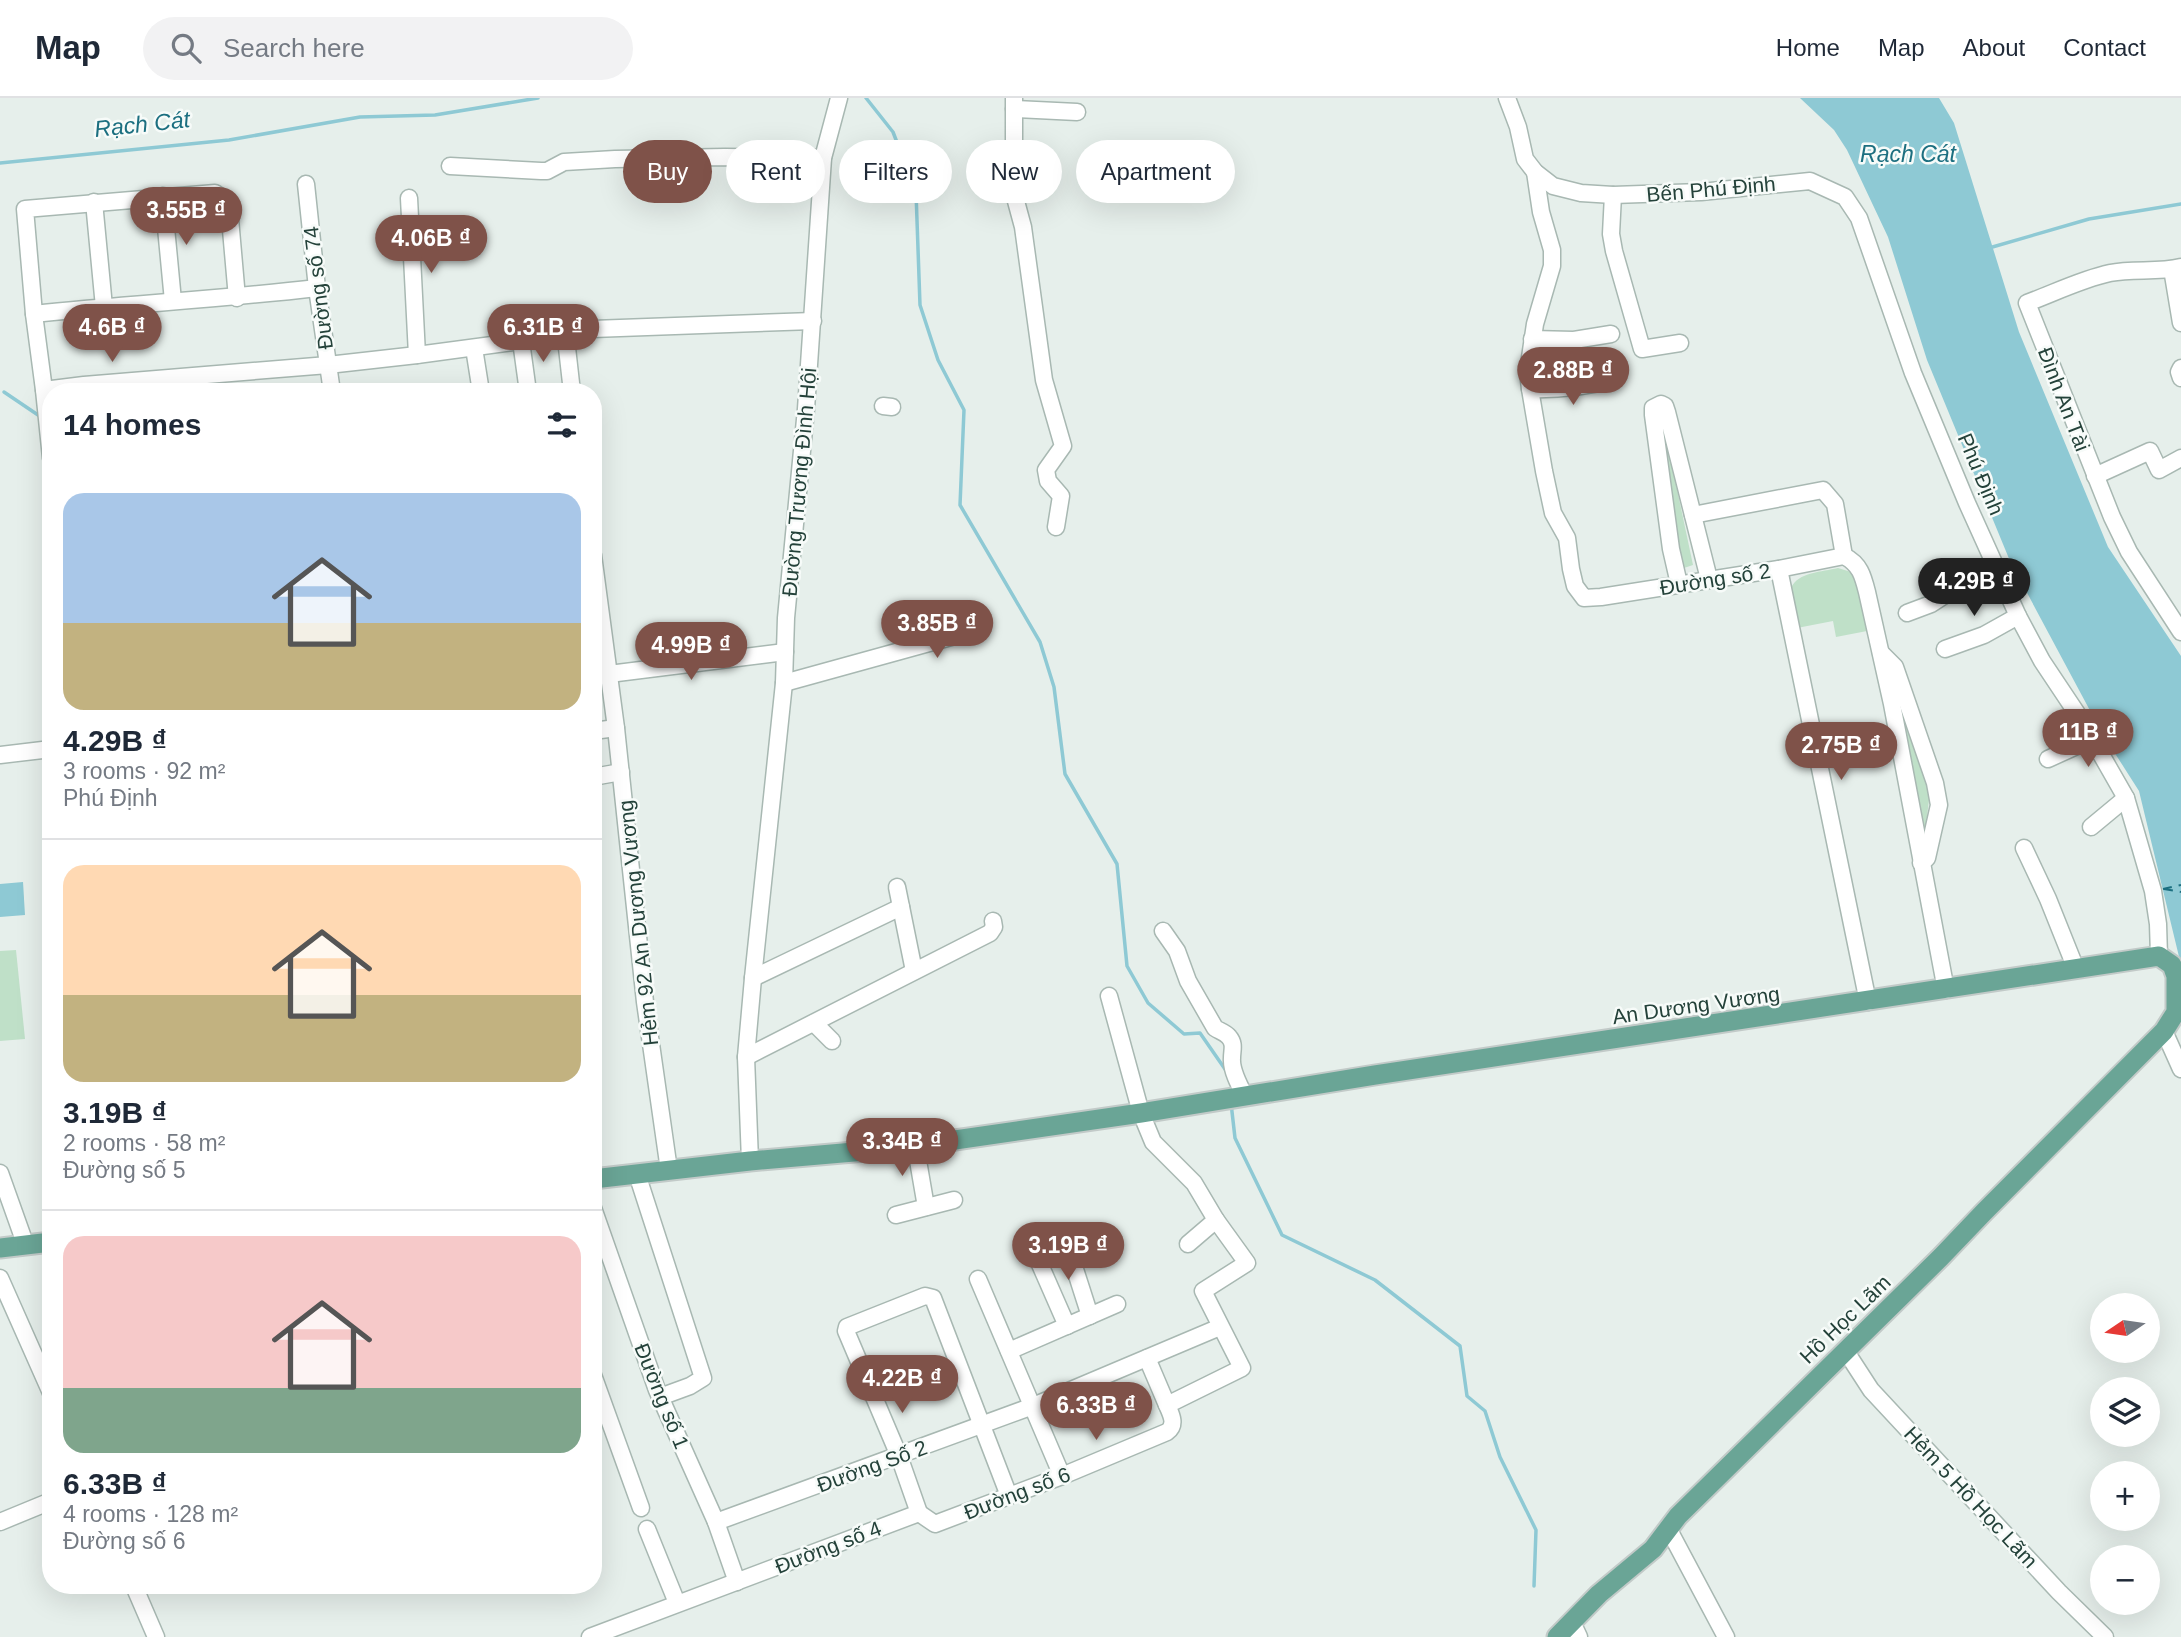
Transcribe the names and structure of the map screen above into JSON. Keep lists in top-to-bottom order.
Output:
{
  "streets": {
    "main road": ["Phú Định", "An Dương Vương", "Hồ Học Lãm"],
    "street": [
      "Bến Phú Định",
      "Đường số 74",
      "Đình An Tài",
      "Đường Trương Đình Hội",
      "Đường số 2",
      "Hẻm 92 An Dương Vương",
      "Đường số 1",
      "Đường Số 2",
      "Đường số 6",
      "Hẻm 5 Hồ Học Lãm",
      "Đường số 4"
    ]
  },
  "crossings": [
    ["Bến Phú Định", "Phú Định"],
    ["Phú Định", "An Dương Vương"],
    ["Phú Định", "Hồ Học Lãm"],
    ["Đường Trương Đình Hội", "An Dương Vương"],
    ["Hẻm 92 An Dương Vương", "An Dương Vương"],
    ["Hồ Học Lãm", "Hẻm 5 Hồ Học Lãm"],
    ["Đường số 1", "Đường Số 2"],
    ["Đường số 1", "Đường số 4"],
    ["Đường số 6", "Đường số 4"]
  ],
  "water": ["Rạch Cát"],
  "north": "left",
  "page": {
    "header": "Map",
    "search": "Search here",
    "nav": [
      "Home",
      "Map",
      "About",
      "Contact"
    ],
    "chip": [
      "Buy",
      "Rent",
      "Filters",
      "New",
      "Apartment"
    ],
    "price": [
      "3.55B ₫",
      "4.06B ₫",
      "4.6B ₫",
      "6.31B ₫",
      "2.88B ₫",
      "4.29B ₫",
      "3.85B ₫",
      "4.99B ₫",
      "11B ₫",
      "2.75B ₫",
      "3.34B ₫",
      "3.19B ₫",
      "4.22B ₫",
      "6.33B ₫"
    ],
    "heading": "14 homes",
    "list": [
      {
        "name": "4.29B ₫",
        "note": "3 rooms · 92 m² · Phú Định"
      },
      {
        "name": "3.19B ₫",
        "note": "2 rooms · 58 m² · Đường số 5"
      },
      {
        "name": "6.33B ₫",
        "note": "4 rooms · 128 m² · Đường số 6"
      }
    ],
    "map_buttons": ["+", "−"]
  }
}
